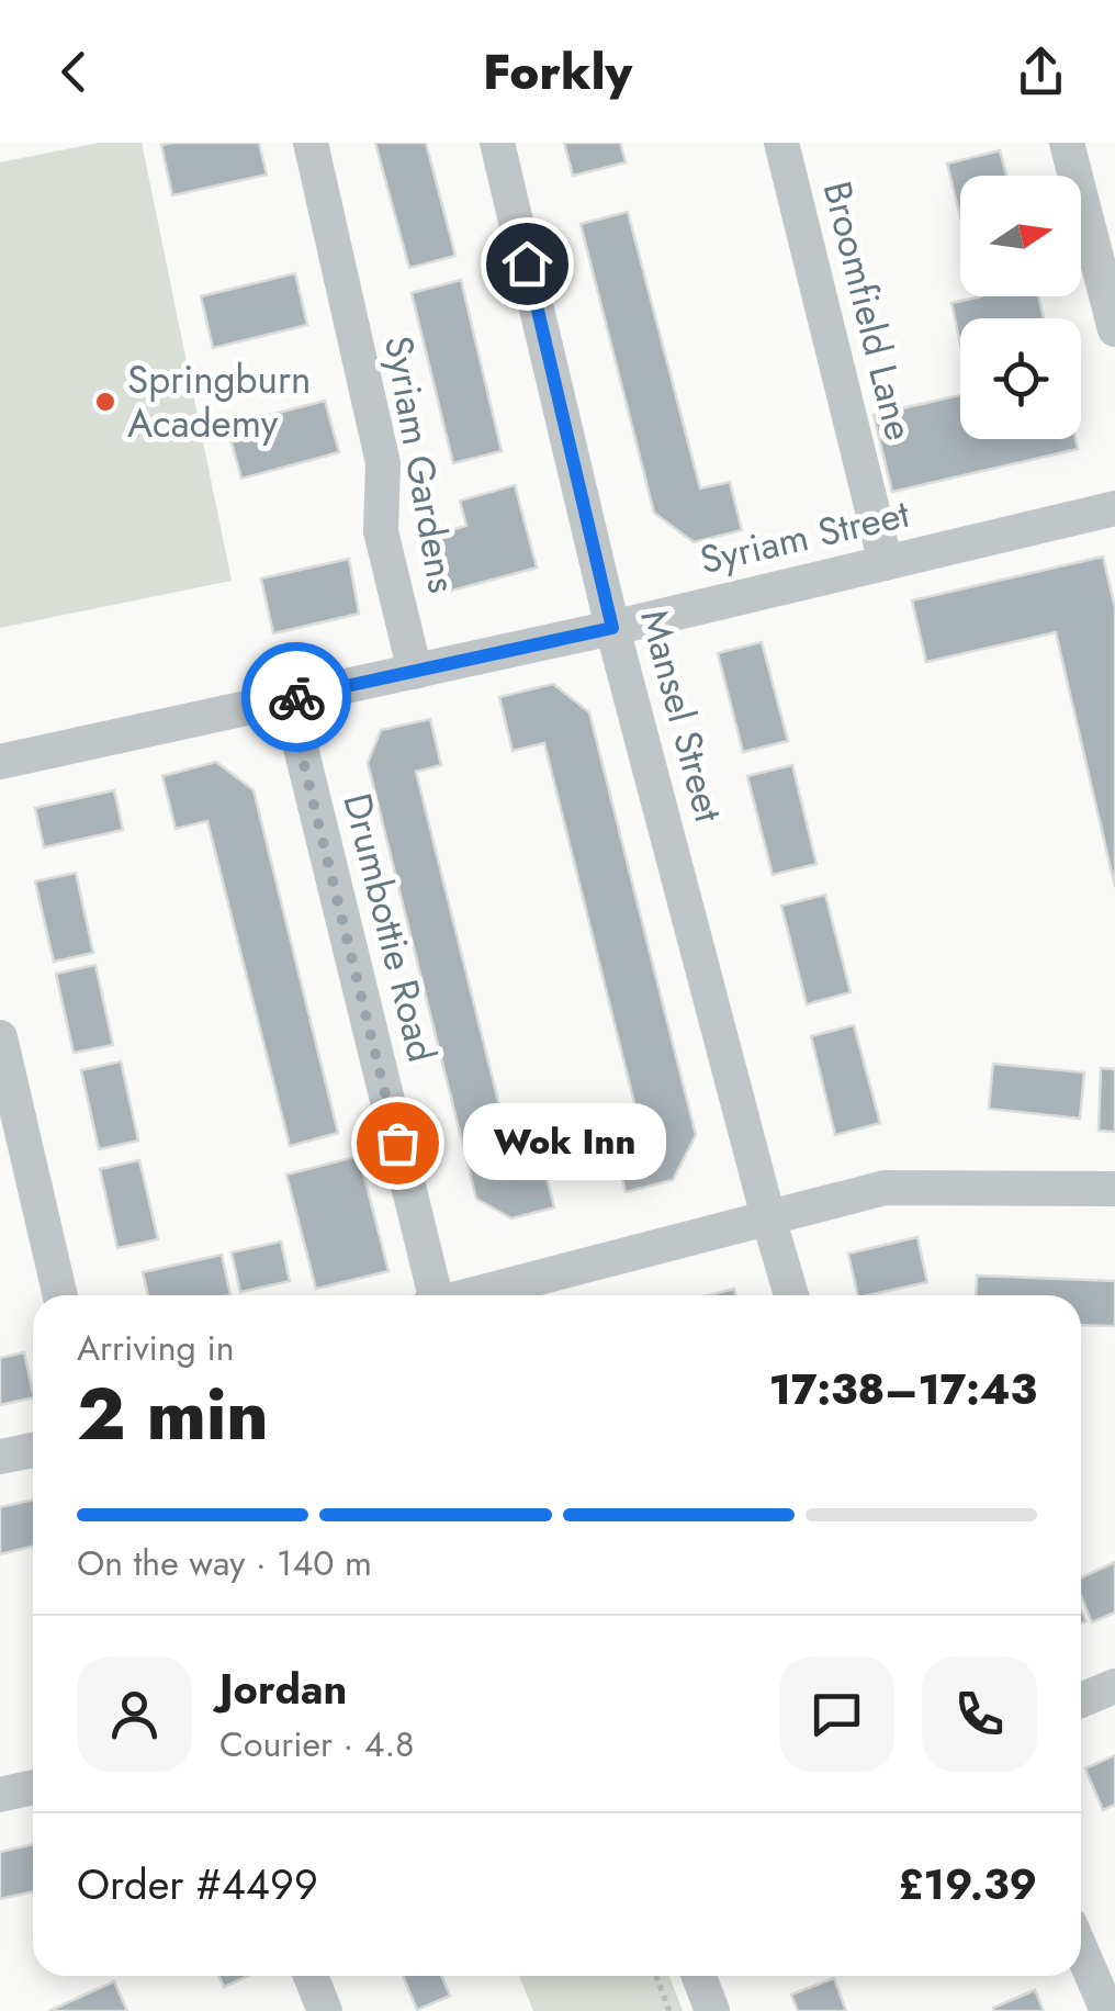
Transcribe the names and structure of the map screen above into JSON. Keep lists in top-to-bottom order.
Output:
{
  "streets": {
    "street": [
      "Broomfield Lane",
      "Syriam Gardens",
      "Syriam Street",
      "Mansel Street",
      "Drumbottie Road"
    ]
  },
  "crossings": [
    ["Broomfield Lane", "Syriam Street"],
    ["Syriam Gardens", "Syriam Street"],
    ["Syriam Street", "Mansel Street"],
    ["Syriam Street", "Drumbottie Road"]
  ],
  "places": ["Springburn Academy", "Wok Inn"],
  "north": "right",
  "page": {
    "header": "Forkly",
    "bubble": "Wok Inn",
    "heading": ["2 min", "Arriving in", "17:38–17:43"],
    "panel": [
      "Jordan",
      "Courier · 4.8",
      "Order #4499",
      "£19.39"
    ],
    "bar": "On the way · 140 m"
  }
}
